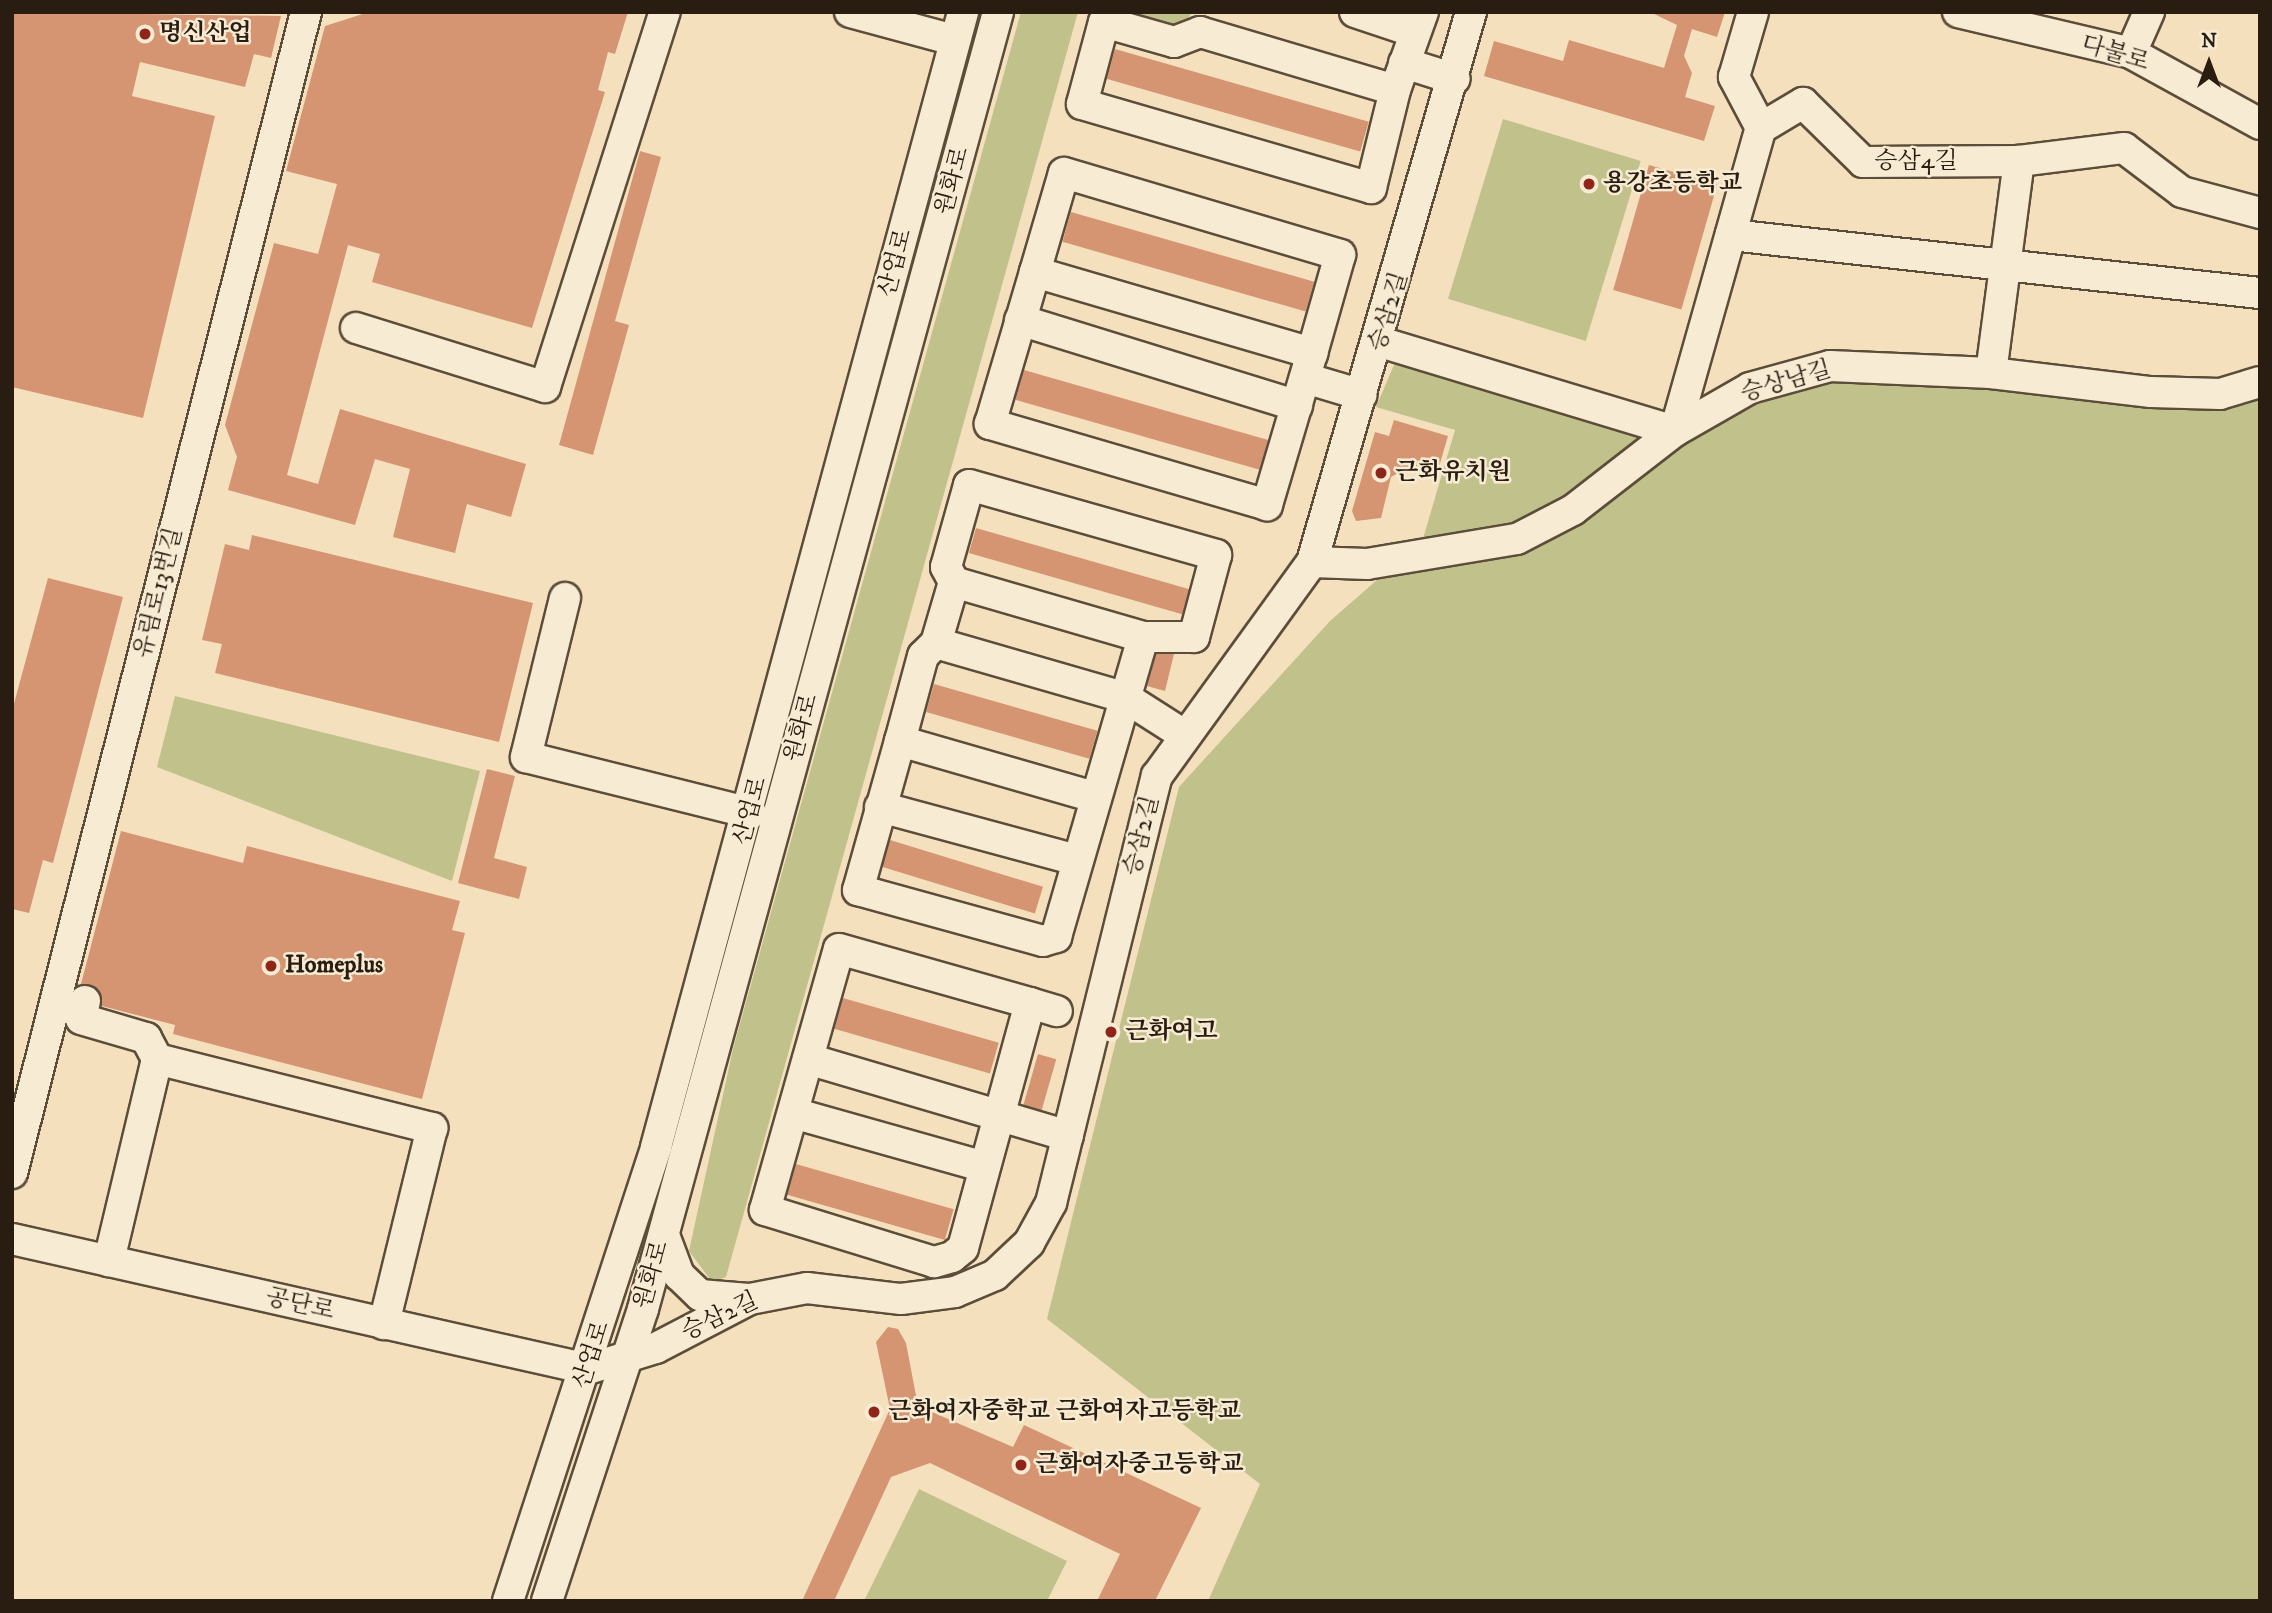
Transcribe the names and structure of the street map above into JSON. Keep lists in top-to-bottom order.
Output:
{
  "streets": {
    "street": [
      "다불로",
      "승삼4길",
      "원화로",
      "산업로",
      "승삼2길",
      "승상남길",
      "유림로13번길",
      "공단로"
    ]
  },
  "crossings": [
    ["원화로", "승삼2길"],
    ["산업로", "승삼2길"],
    ["산업로", "공단로"],
    ["승삼2길", "승상남길"],
    ["승삼2길", "공단로"]
  ],
  "places": [
    "명신산업",
    "용강초등학교",
    "근화유치원",
    "Homeplus",
    "근화여고",
    "근화여자중학교 근화여자고등학교",
    "근화여자중고등학교"
  ],
  "north": "top"
}
